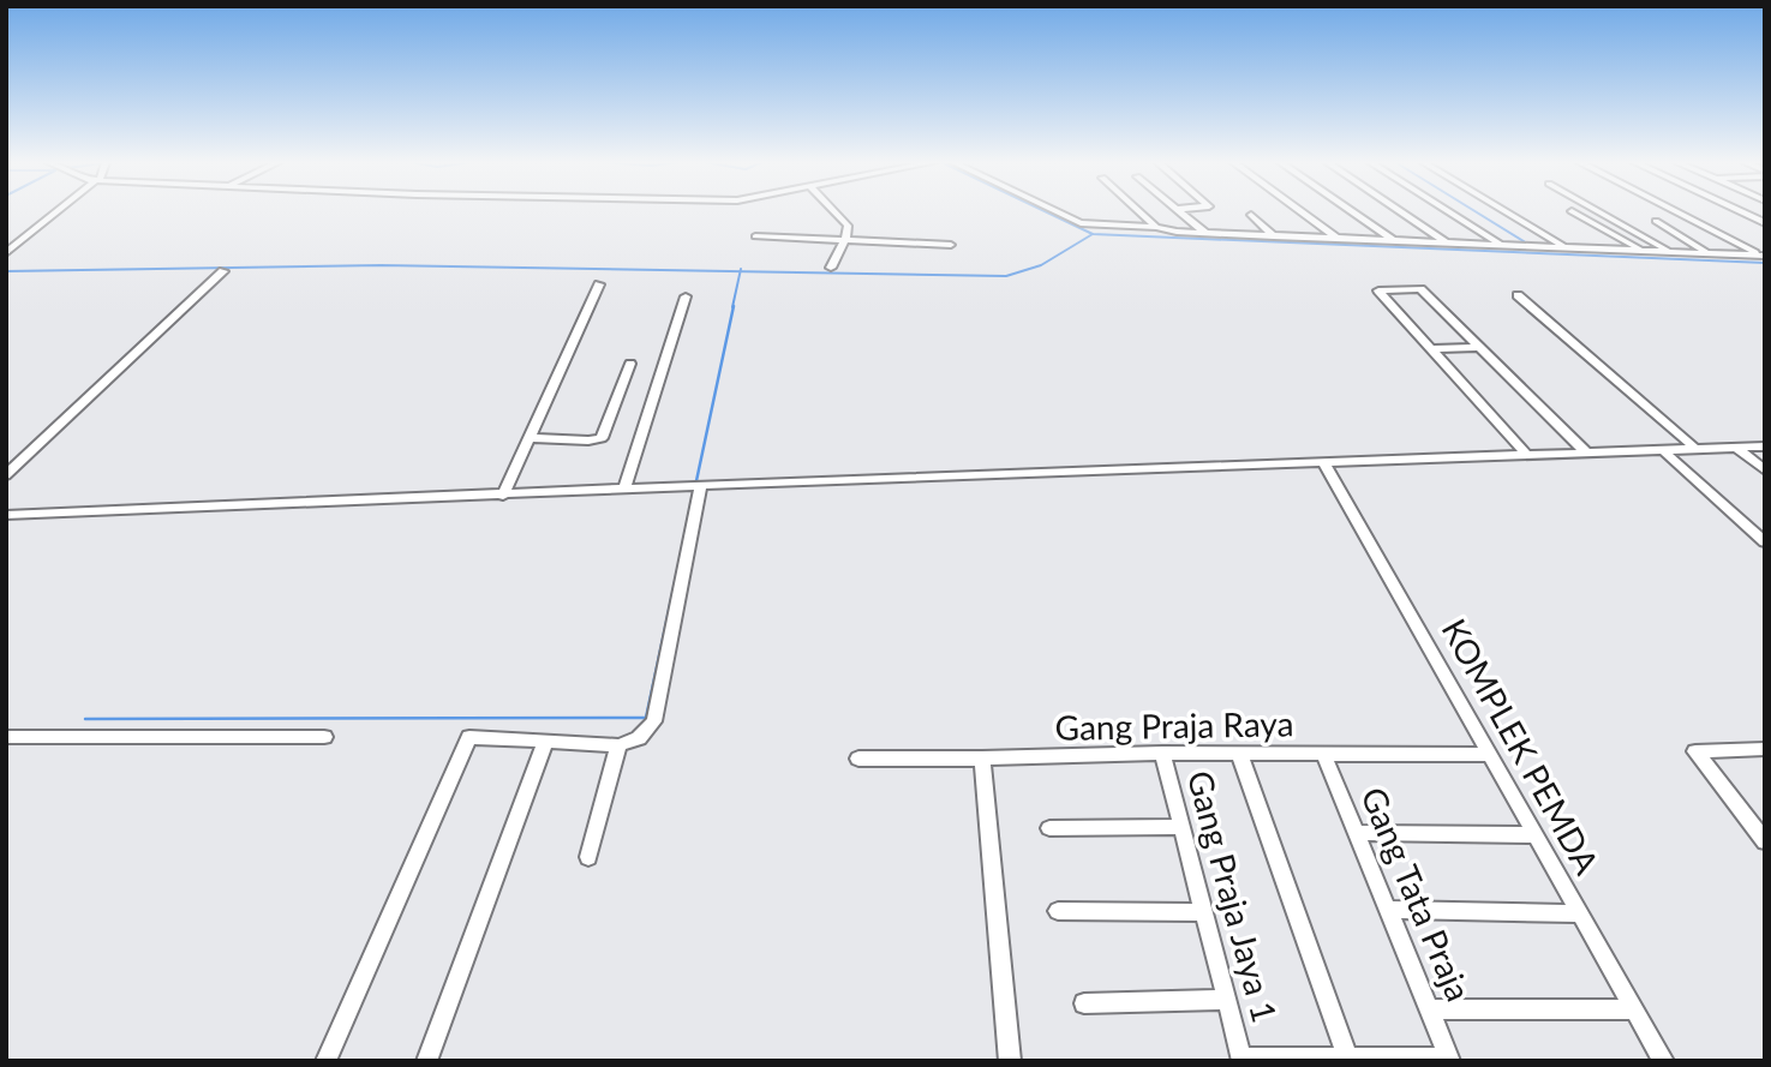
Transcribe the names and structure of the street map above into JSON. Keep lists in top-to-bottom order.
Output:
{
  "streets": {
    "street": [
      "Gang Praja Raya",
      "KOMPLEK PEMDA",
      "Gang Tata Praja",
      "Gang Praja Jaya 1"
    ]
  },
  "crossings": [
    ["Gang Praja Raya", "KOMPLEK PEMDA"],
    ["Gang Praja Raya", "Gang Tata Praja"],
    ["Gang Praja Raya", "Gang Praja Jaya 1"]
  ]
}
